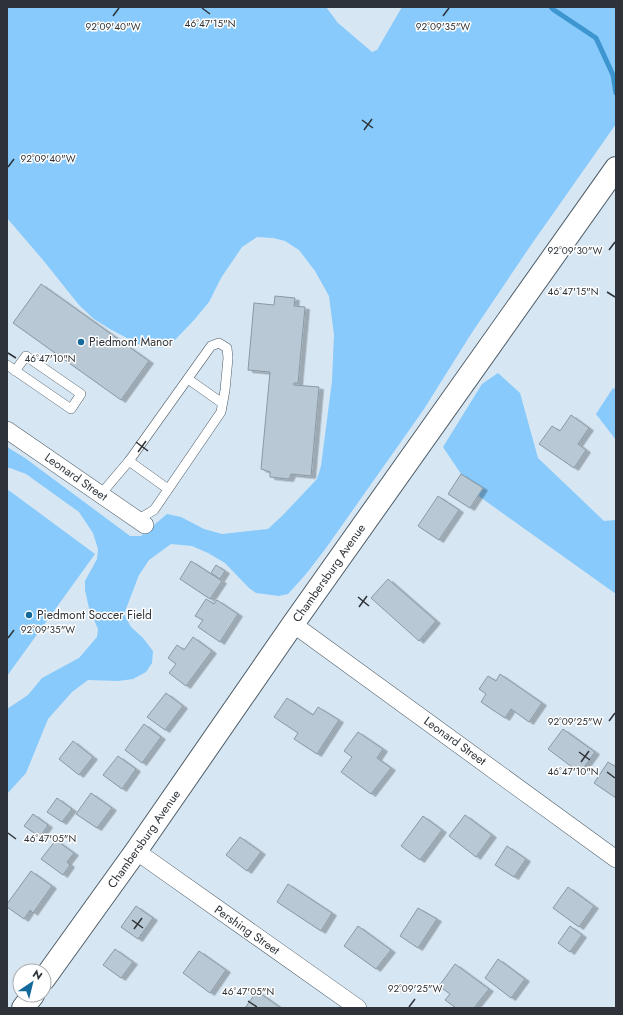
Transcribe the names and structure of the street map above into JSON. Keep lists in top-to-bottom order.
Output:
{
  "streets": {
    "street": ["Leonard Street", "Chambersburg Avenue", "Pershing Street"]
  },
  "crossings": [
    ["Leonard Street", "Chambersburg Avenue"],
    ["Chambersburg Avenue", "Pershing Street"]
  ],
  "places": ["Piedmont Manor", "Piedmont Soccer Field"],
  "north": "top right",
  "coordinates": [
    "46°47'15\"N",
    "92°09'40\"W",
    "92°09'35\"W",
    "92°09'30\"W",
    "46°47'10\"N",
    "92°09'25\"W",
    "46°47'05\"N"
  ]
}
